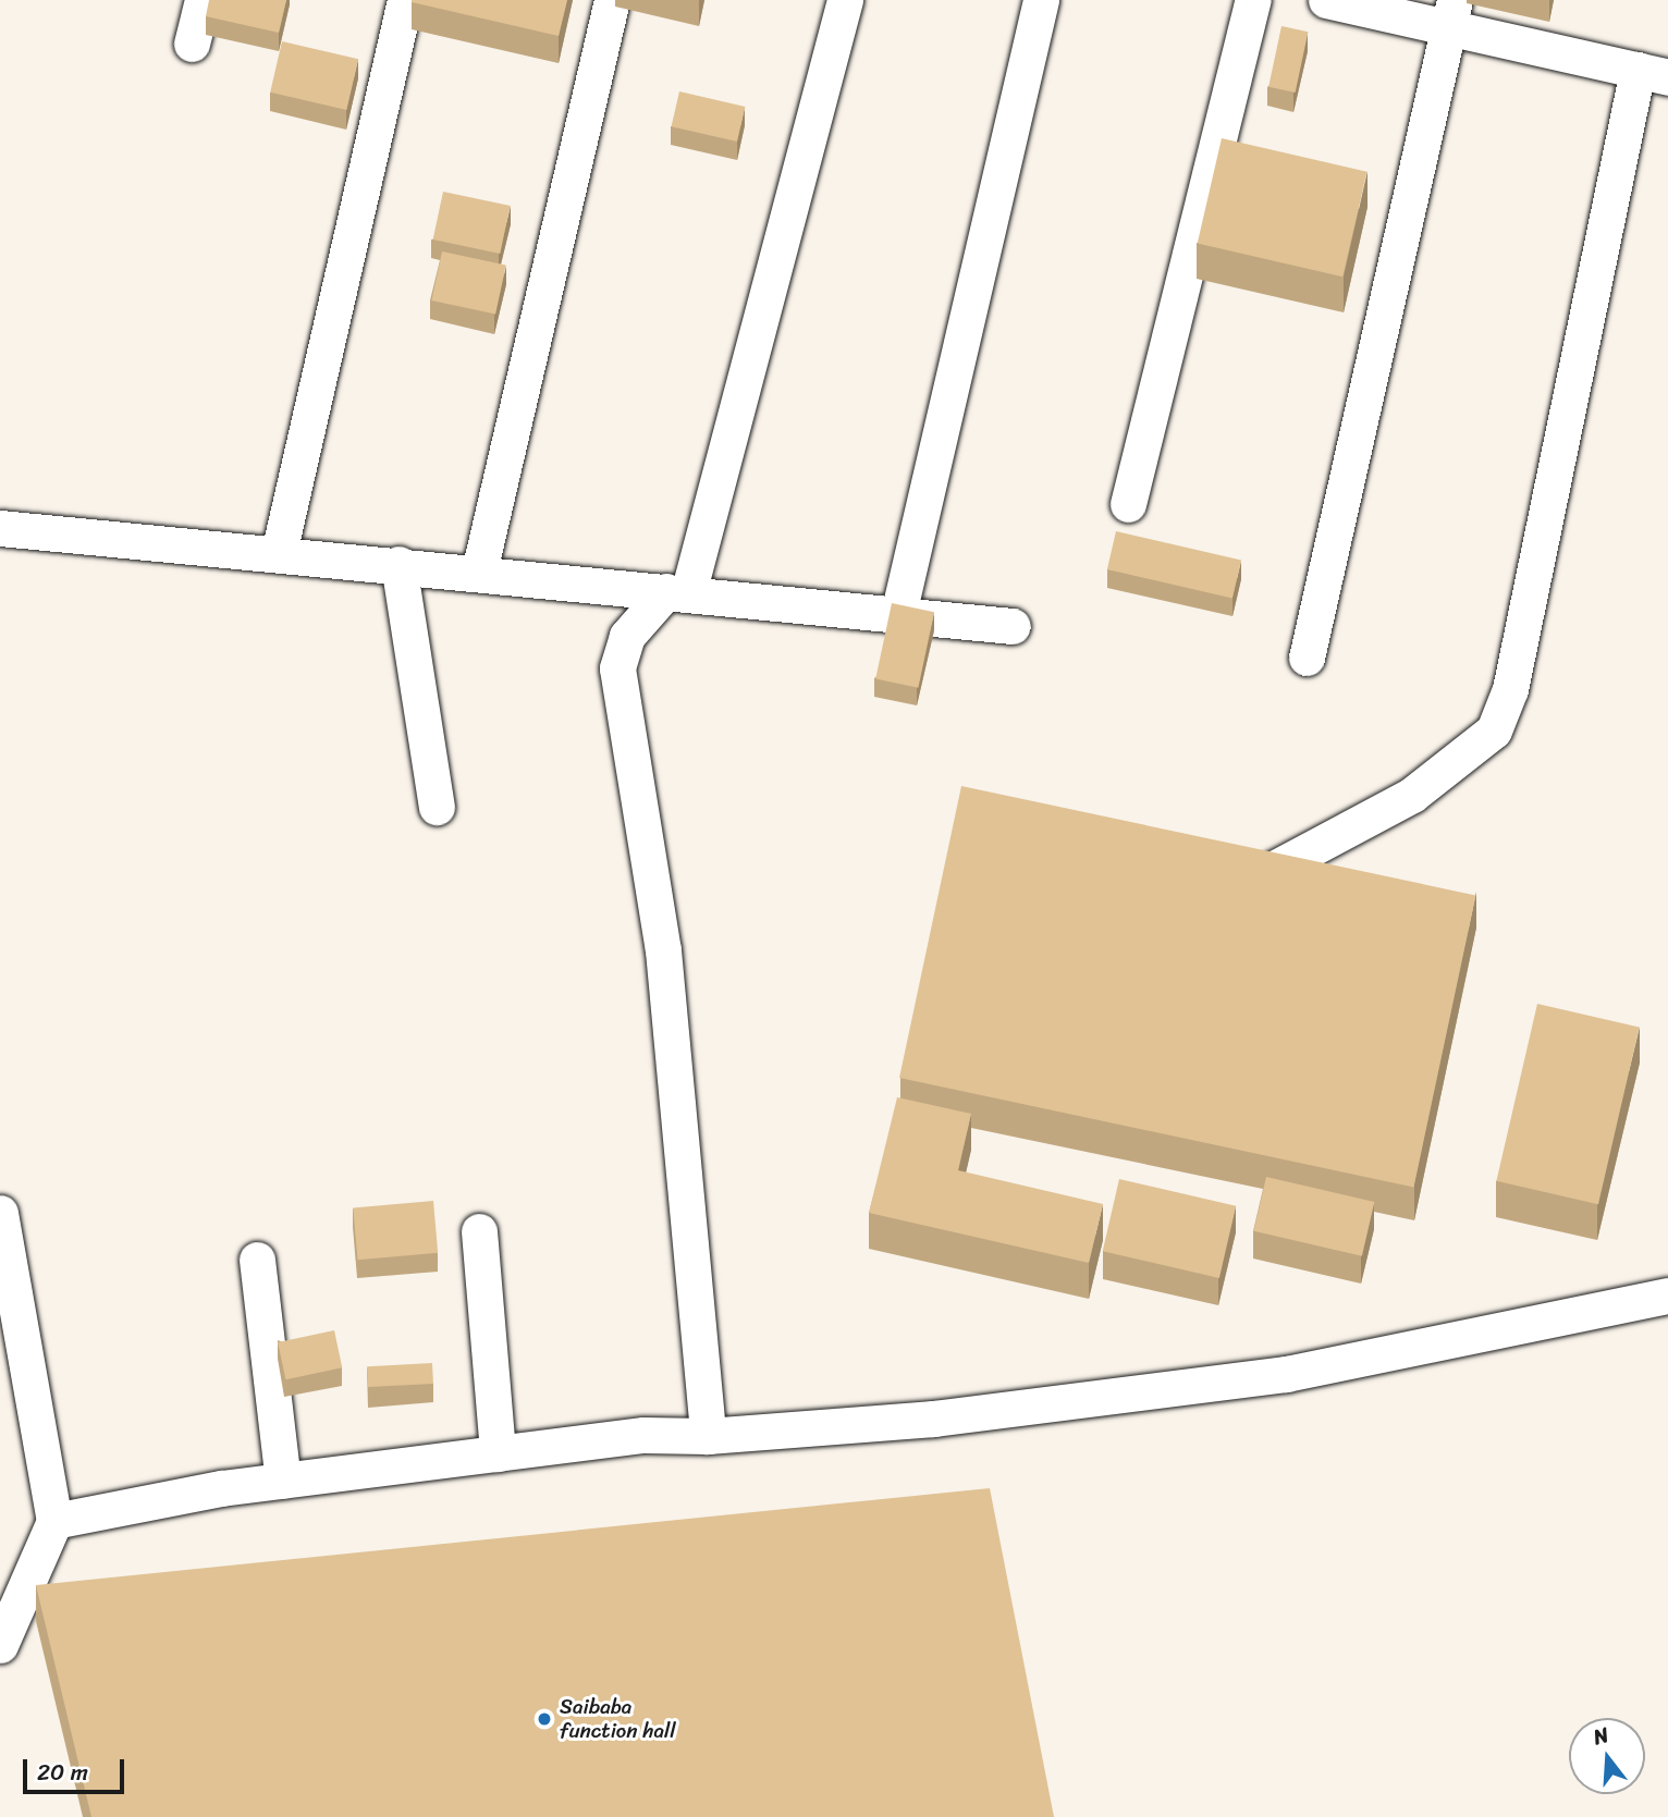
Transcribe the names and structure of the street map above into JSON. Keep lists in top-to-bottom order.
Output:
{
  "places": ["Saibaba function hall"],
  "scale_bar": "20 m",
  "north": "top"
}
